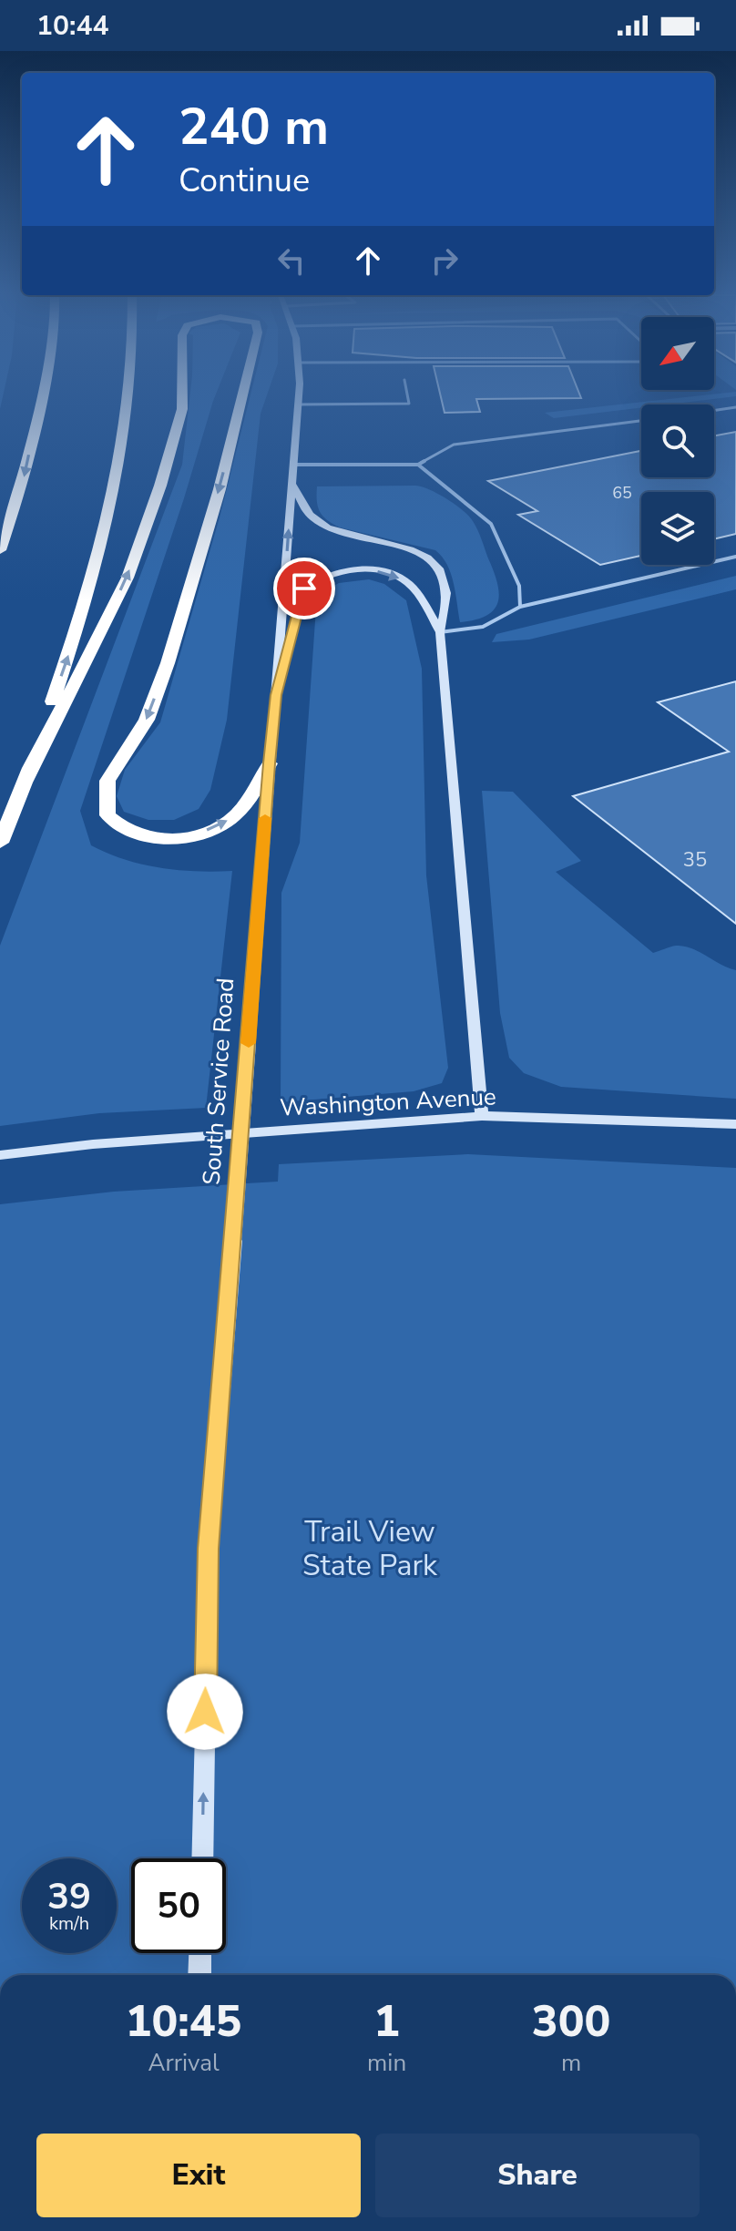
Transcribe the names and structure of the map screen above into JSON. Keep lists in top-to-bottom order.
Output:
{
  "streets": {
    "main road": ["South Service Road", "Washington Avenue"]
  },
  "one_way": ["South Service Road"],
  "parks": ["Trail View State Park"],
  "house_numbers": ["65", "35"],
  "north": "bottom left",
  "page": {
    "status": "10:44",
    "turn": ["240 m", "Continue"],
    "speed": "39 km/h",
    "limit": "50",
    "eta": [
      "10:45",
      "Arrival",
      "1",
      "min",
      "300",
      "m"
    ],
    "buttons": ["Exit", "Share"]
  }
}
